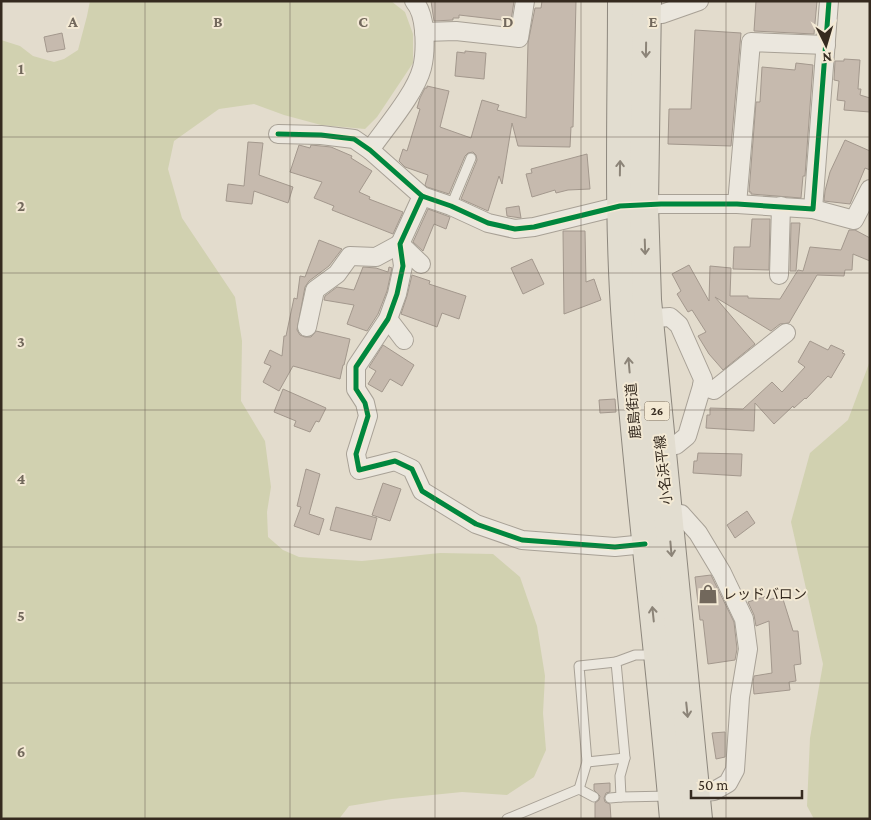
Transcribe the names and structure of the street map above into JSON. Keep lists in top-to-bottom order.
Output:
{
  "streets": {
    "main road": ["鹿島街道", "26", "小名浜平線"]
  },
  "crossings": [
    ["鹿島街道", "小名浜平線"]
  ],
  "one_way": ["小名浜平線"],
  "places": {
    "shop": ["レッドバロン"]
  },
  "scale_bar": "50 m",
  "north": "bottom",
  "grid": {
    "columns": [
      "A",
      "B",
      "C",
      "D",
      "E"
    ],
    "rows": [
      "1",
      "2",
      "3",
      "4",
      "5",
      "6"
    ]
  }
}
